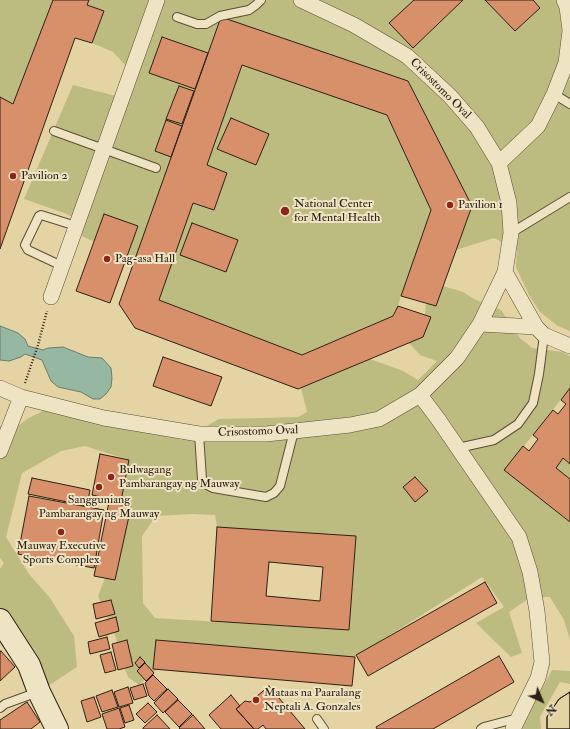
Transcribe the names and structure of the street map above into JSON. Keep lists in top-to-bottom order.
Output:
{
  "streets": {
    "street": ["Crisostomo Oval"]
  },
  "places": [
    "Pavilion 2",
    "Pavilion 1",
    "National Center for Mental Health",
    "Pag-asa Hall",
    "Bulwagang Pambarangay ng Mauway",
    "Sangguniang Pambarangay ng Mauway",
    "Mauway Executive Sports Complex",
    "Mataas na Paaralang Neptali A. Gonzales"
  ],
  "north": "bottom right"
}
